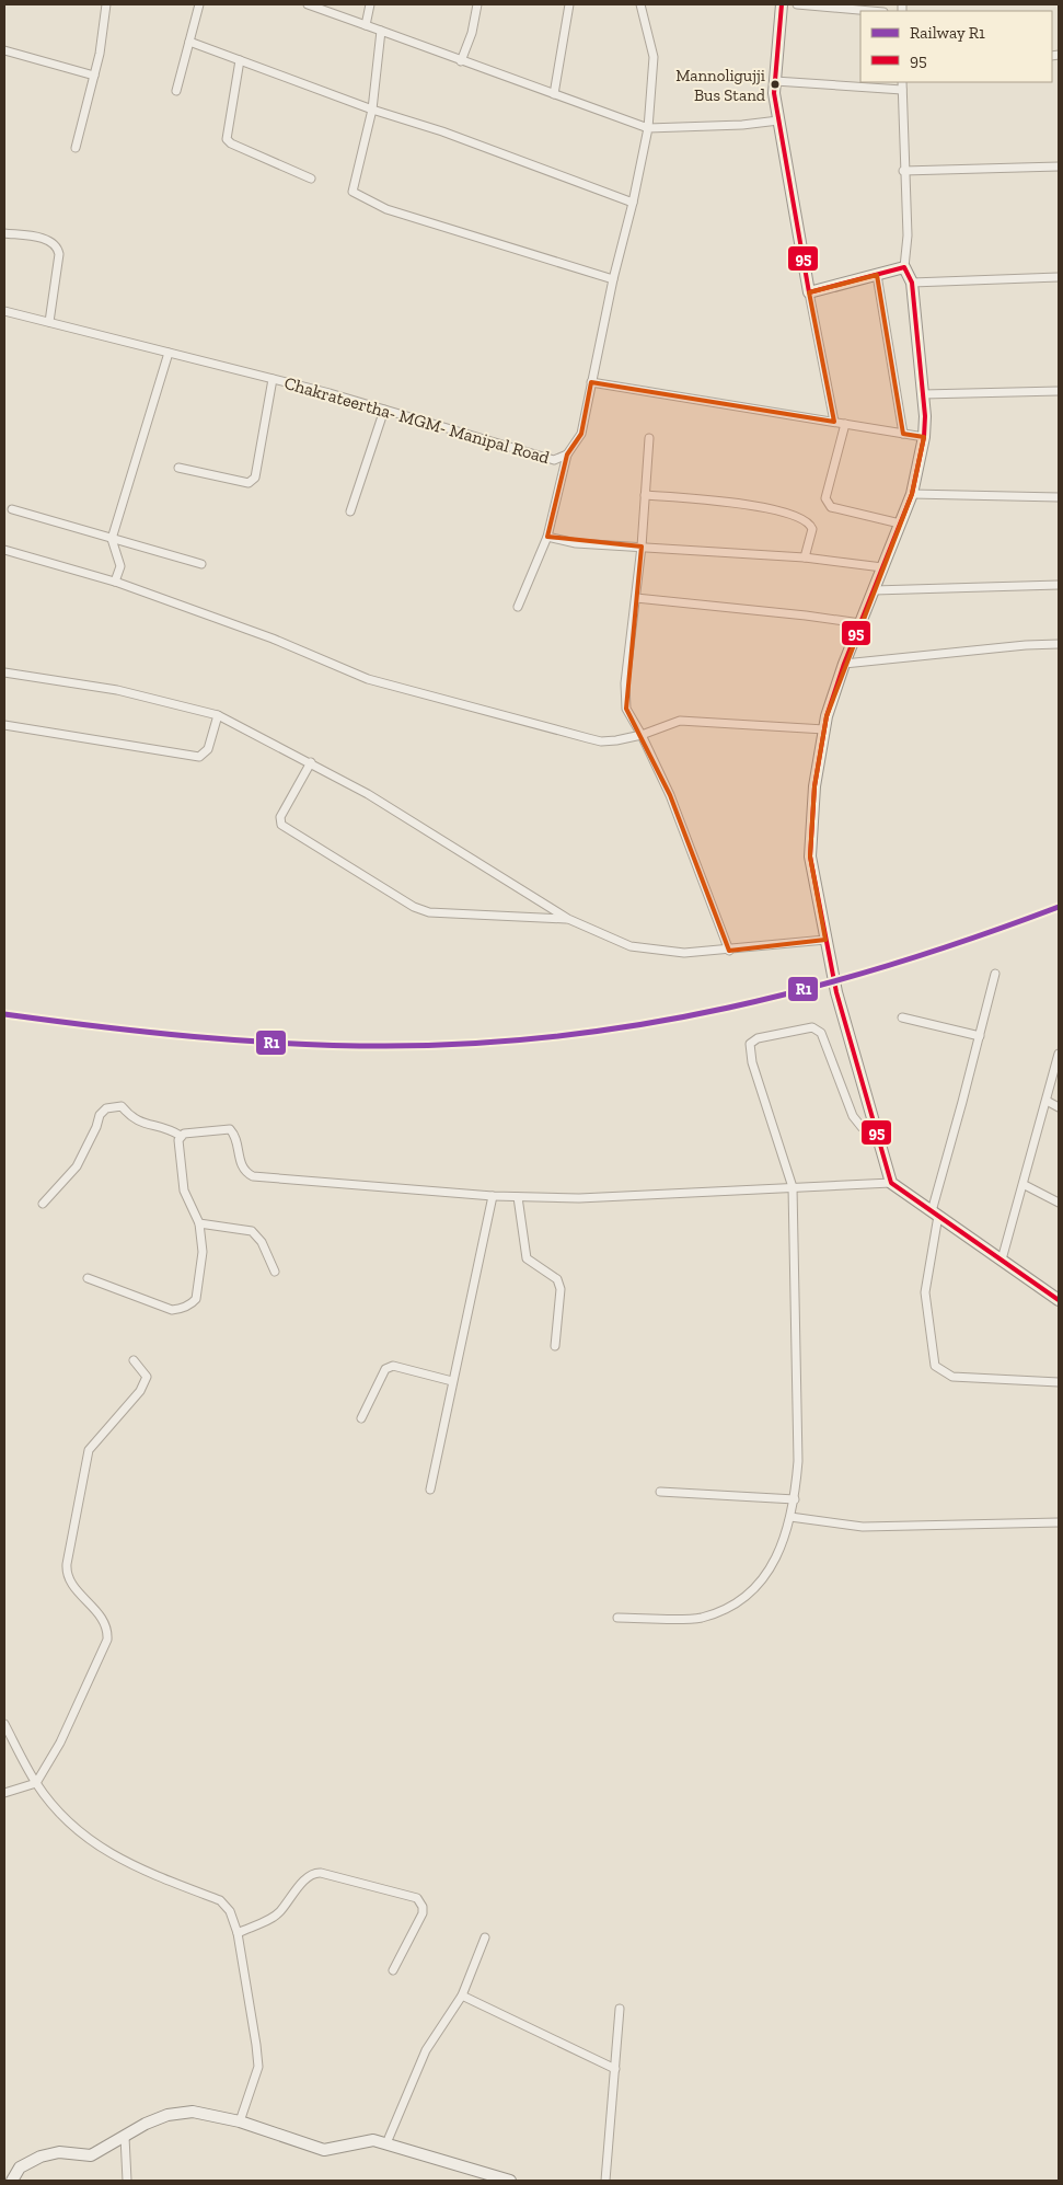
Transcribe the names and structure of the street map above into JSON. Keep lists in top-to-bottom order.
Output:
{
  "streets": {
    "street": ["Chakrateertha- MGM- Manipal Road"]
  },
  "places": ["Mannoligujji Bus Stand"],
  "lines": ["transit line 95", "rail line R1"],
  "legend": ["Railway R1", "95"]
}
